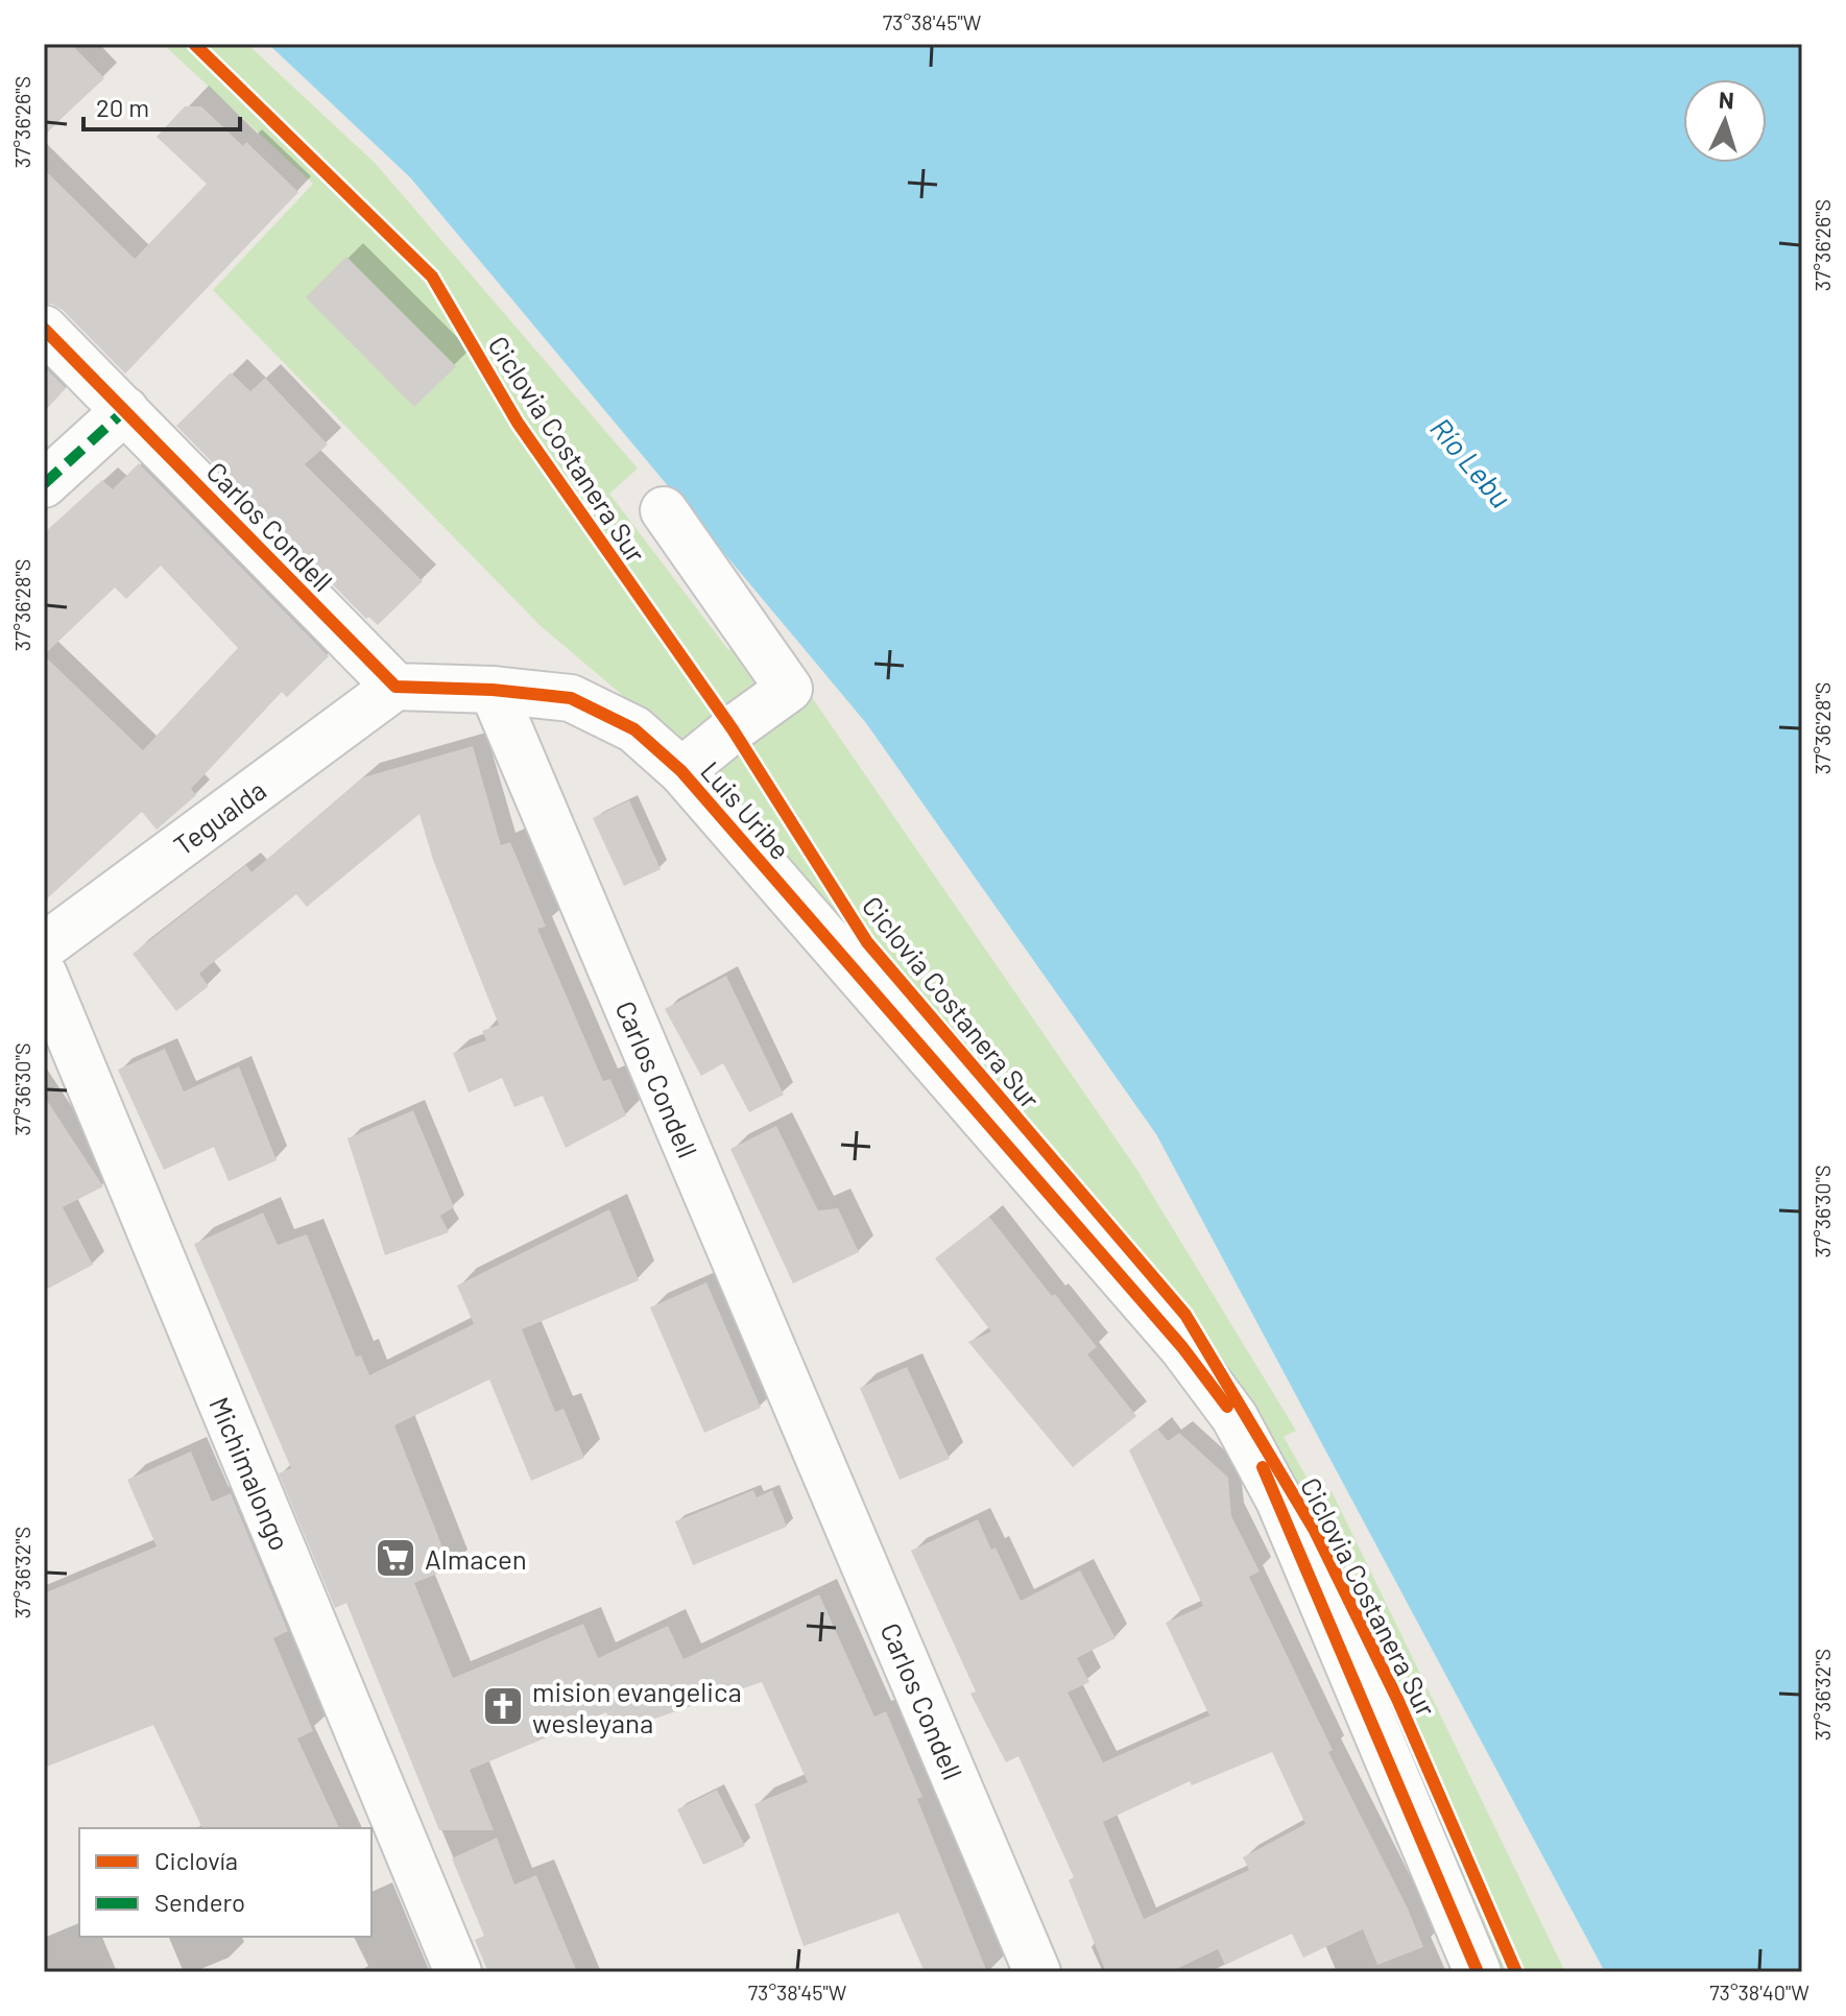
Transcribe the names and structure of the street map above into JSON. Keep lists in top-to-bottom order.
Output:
{
  "streets": {
    "street": [
      "Carlos Condell",
      "Luis Uribe",
      "Tegualda",
      "Michimalongo"
    ],
    "cycle path": ["Ciclovia Costanera Sur"]
  },
  "crossings": [
    ["Carlos Condell", "Luis Uribe"],
    ["Carlos Condell", "Tegualda"]
  ],
  "water": ["Río Lebu"],
  "places": {
    "supermarket": ["Almacen"],
    "church": ["mision evangelica wesleyana"]
  },
  "legend": ["Ciclovía", "Sendero"],
  "scale_bar": "20 m",
  "north": "top",
  "coordinates": [
    "73°38'45\"W",
    "37°36'26\"S",
    "37°36'28\"S",
    "37°36'30\"S",
    "37°36'32\"S",
    "73°38'40\"W"
  ]
}
